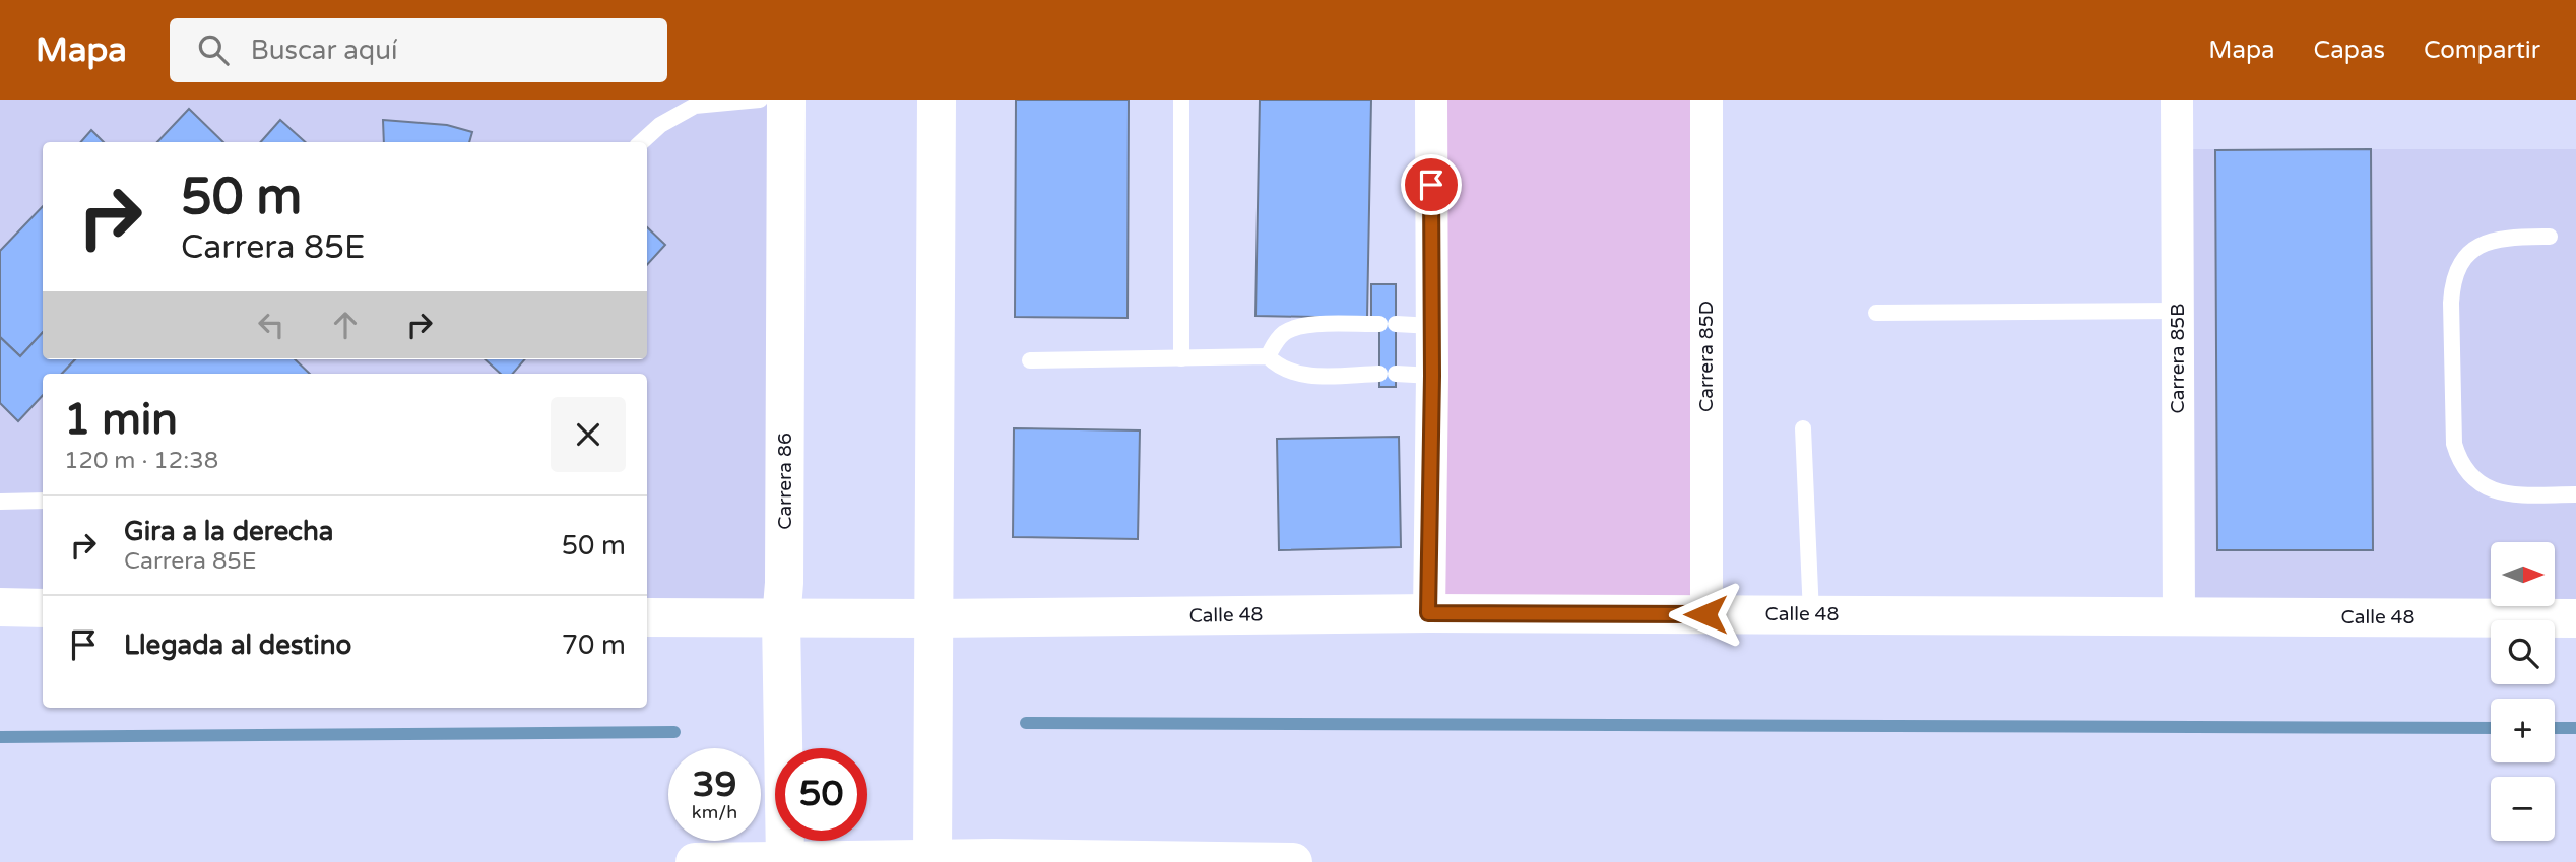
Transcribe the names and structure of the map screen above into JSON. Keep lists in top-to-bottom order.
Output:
{
  "streets": {
    "main road": ["Carrera 86", "Calle 48"],
    "street": ["Carrera 85D", "Carrera 85B"]
  },
  "crossings": [
    ["Carrera 85D", "Calle 48"],
    ["Carrera 85B", "Calle 48"],
    ["Carrera 86", "Calle 48"]
  ],
  "north": "right",
  "page": {
    "header": "Mapa",
    "search": "Buscar aquí",
    "nav": ["Mapa", "Capas", "Compartir"],
    "turn": ["50 m", "Carrera 85E"],
    "heading": ["1 min", "120 m · 12:38"],
    "list": [
      {
        "name": "Gira a la derecha",
        "note": "Carrera 85E",
        "value": "50 m"
      },
      {
        "name": "Llegada al destino",
        "value": "70 m"
      }
    ],
    "map_buttons": ["+", "−"],
    "speed": "39 km/h",
    "limit": "50"
  }
}
